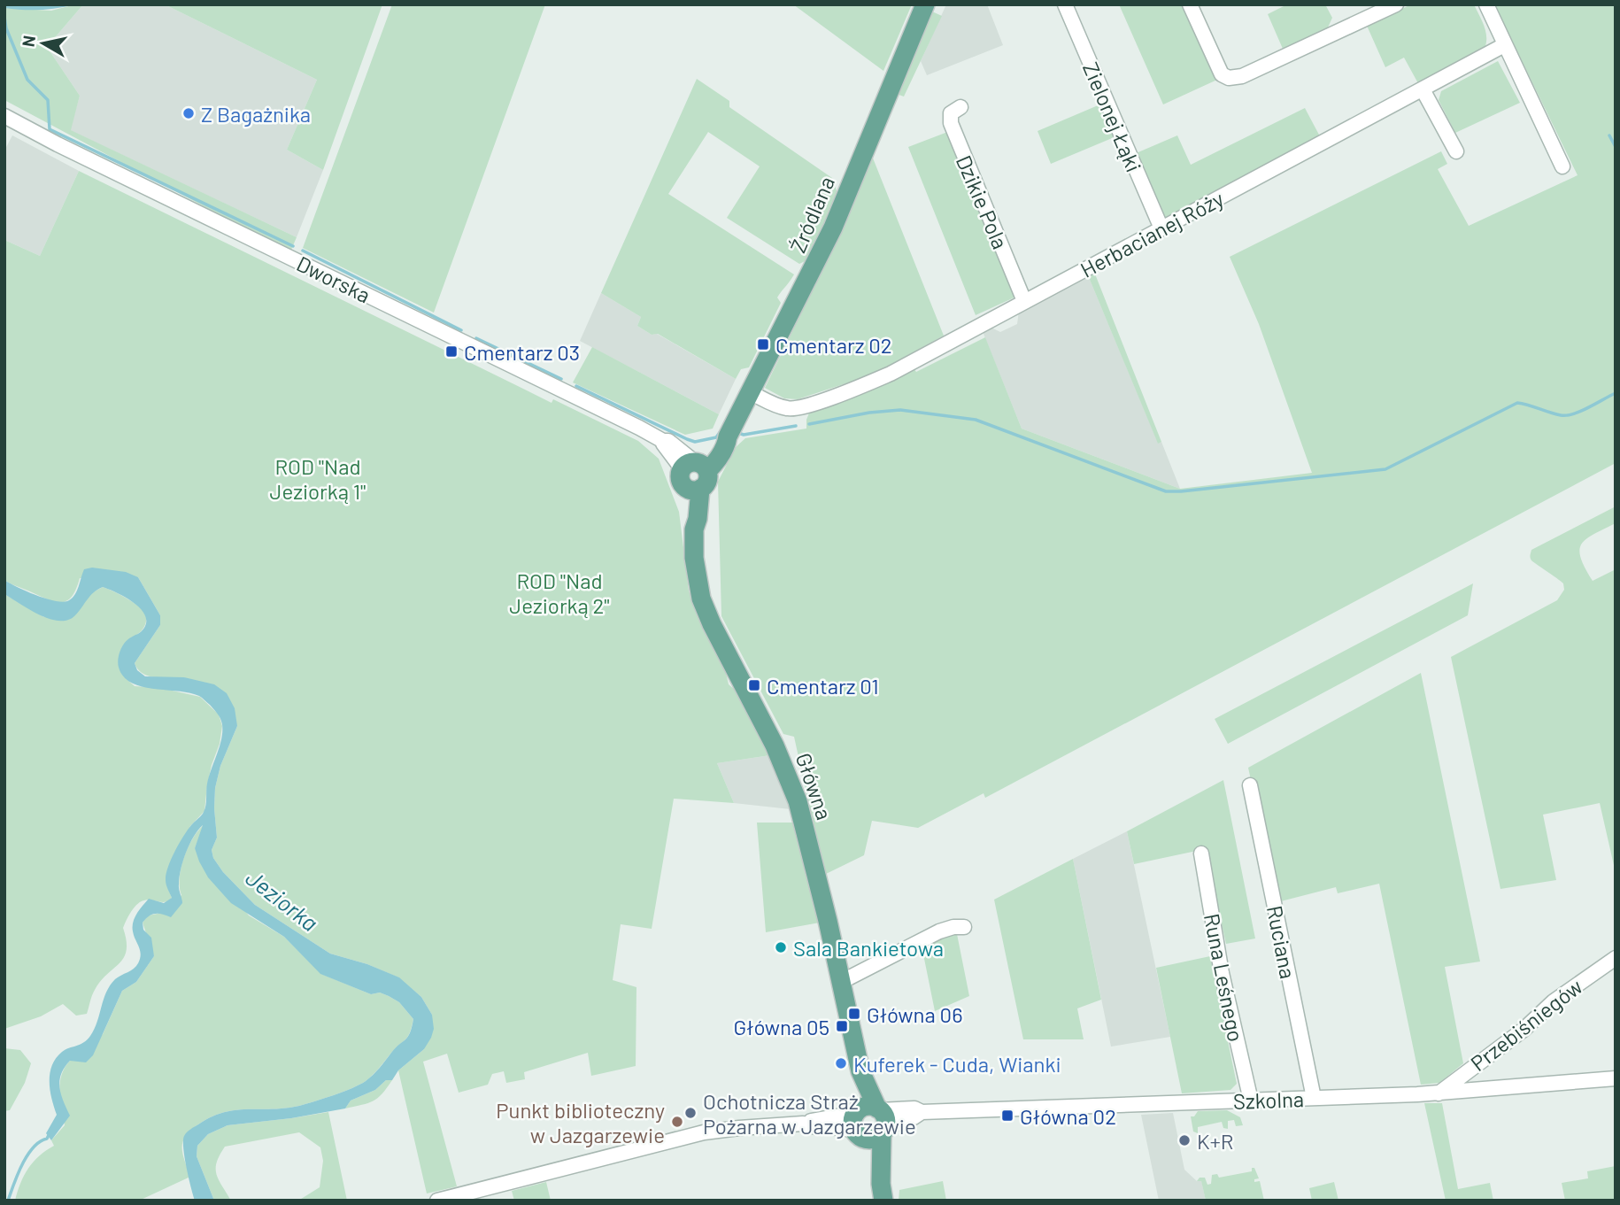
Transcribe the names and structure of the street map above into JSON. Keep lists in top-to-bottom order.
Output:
{
  "streets": {
    "main road": ["Źródlana", "Główna"],
    "street": [
      "Zielonej Łąki",
      "Dzikie Pola",
      "Herbacianej Róży",
      "Dworska",
      "Ruciana",
      "Runa Leśnego",
      "Przebiśniegów",
      "Szkolna"
    ]
  },
  "crossings": [
    ["Zielonej Łąki", "Herbacianej Róży"],
    ["Dzikie Pola", "Herbacianej Róży"],
    ["Źródlana", "Herbacianej Róży"],
    ["Źródlana", "Dworska"],
    ["Źródlana", "Główna"],
    ["Dworska", "Główna"],
    ["Główna", "Szkolna"],
    ["Ruciana", "Szkolna"],
    ["Runa Leśnego", "Szkolna"],
    ["Przebiśniegów", "Szkolna"]
  ],
  "water": ["Jeziorka"],
  "parks": ["ROD \"Nad Jeziorką 1\"", "ROD \"Nad Jeziorką 2\""],
  "places": {
    "other": [
      "Z Bagażnika",
      "Sala Bankietowa",
      "Kuferek - Cuda, Wianki",
      "Ochotnicza Straż Pożarna w Jazgarzewie",
      "Punkt biblioteczny w Jazgarzewie",
      "K+R"
    ],
    "transit": [
      "Cmentarz 02",
      "Cmentarz 03",
      "Cmentarz 01",
      "Główna 06",
      "Główna 05",
      "Główna 02"
    ]
  },
  "north": "left"
}
